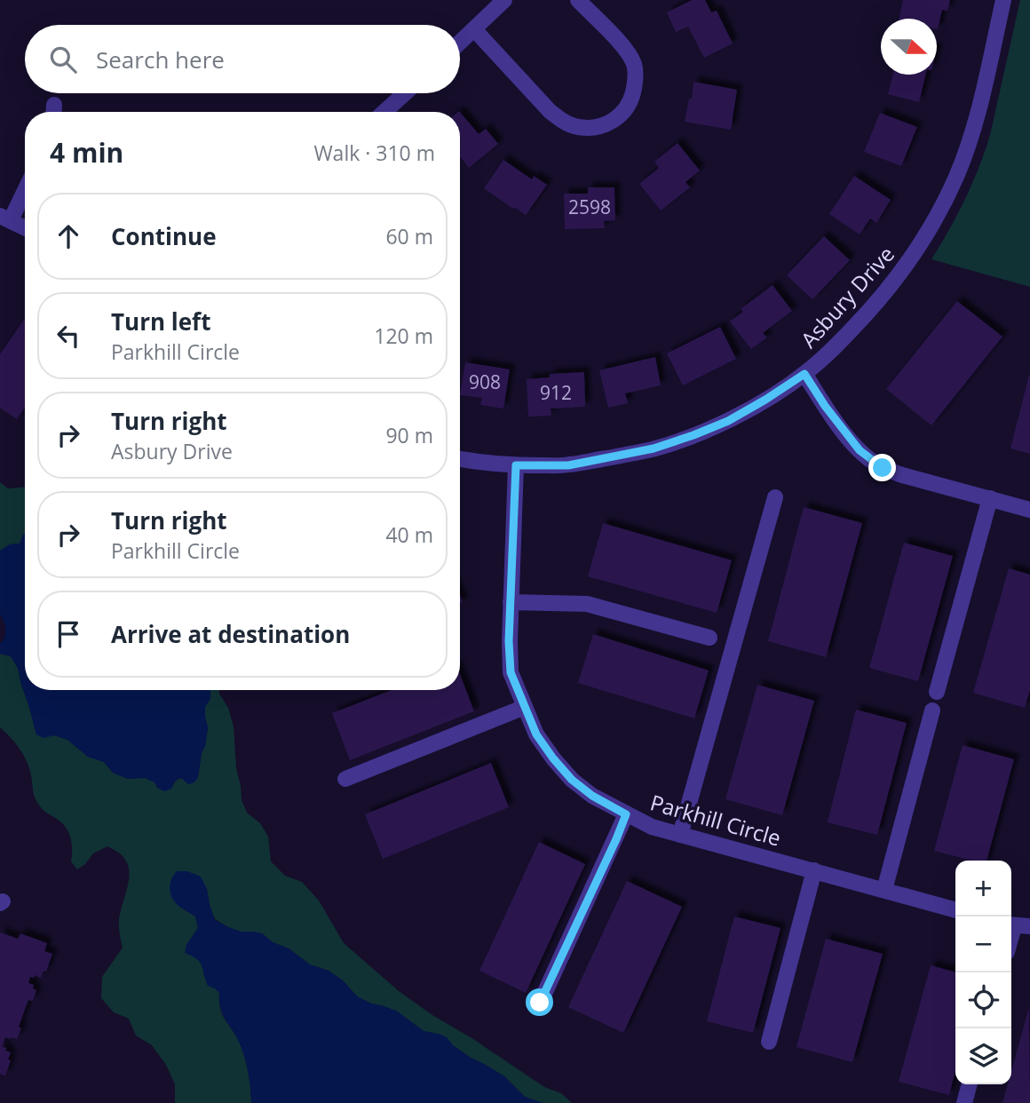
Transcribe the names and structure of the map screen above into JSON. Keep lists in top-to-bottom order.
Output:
{
  "streets": {
    "street": ["Asbury Drive", "Parkhill Circle"]
  },
  "crossings": [
    ["Asbury Drive", "Parkhill Circle"]
  ],
  "house_numbers": ["2598", "908", "912"],
  "north": "right",
  "page": {
    "search": "Search here",
    "heading": ["4 min", "Walk · 310 m"],
    "list": [
      ["Continue", "60 m"],
      ["Turn left", "Parkhill Circle", "120 m"],
      ["Turn right", "Asbury Drive", "90 m"],
      ["Turn right", "Parkhill Circle", "40 m"],
      "Arrive at destination"
    ],
    "map_buttons": ["+", "−"]
  }
}
